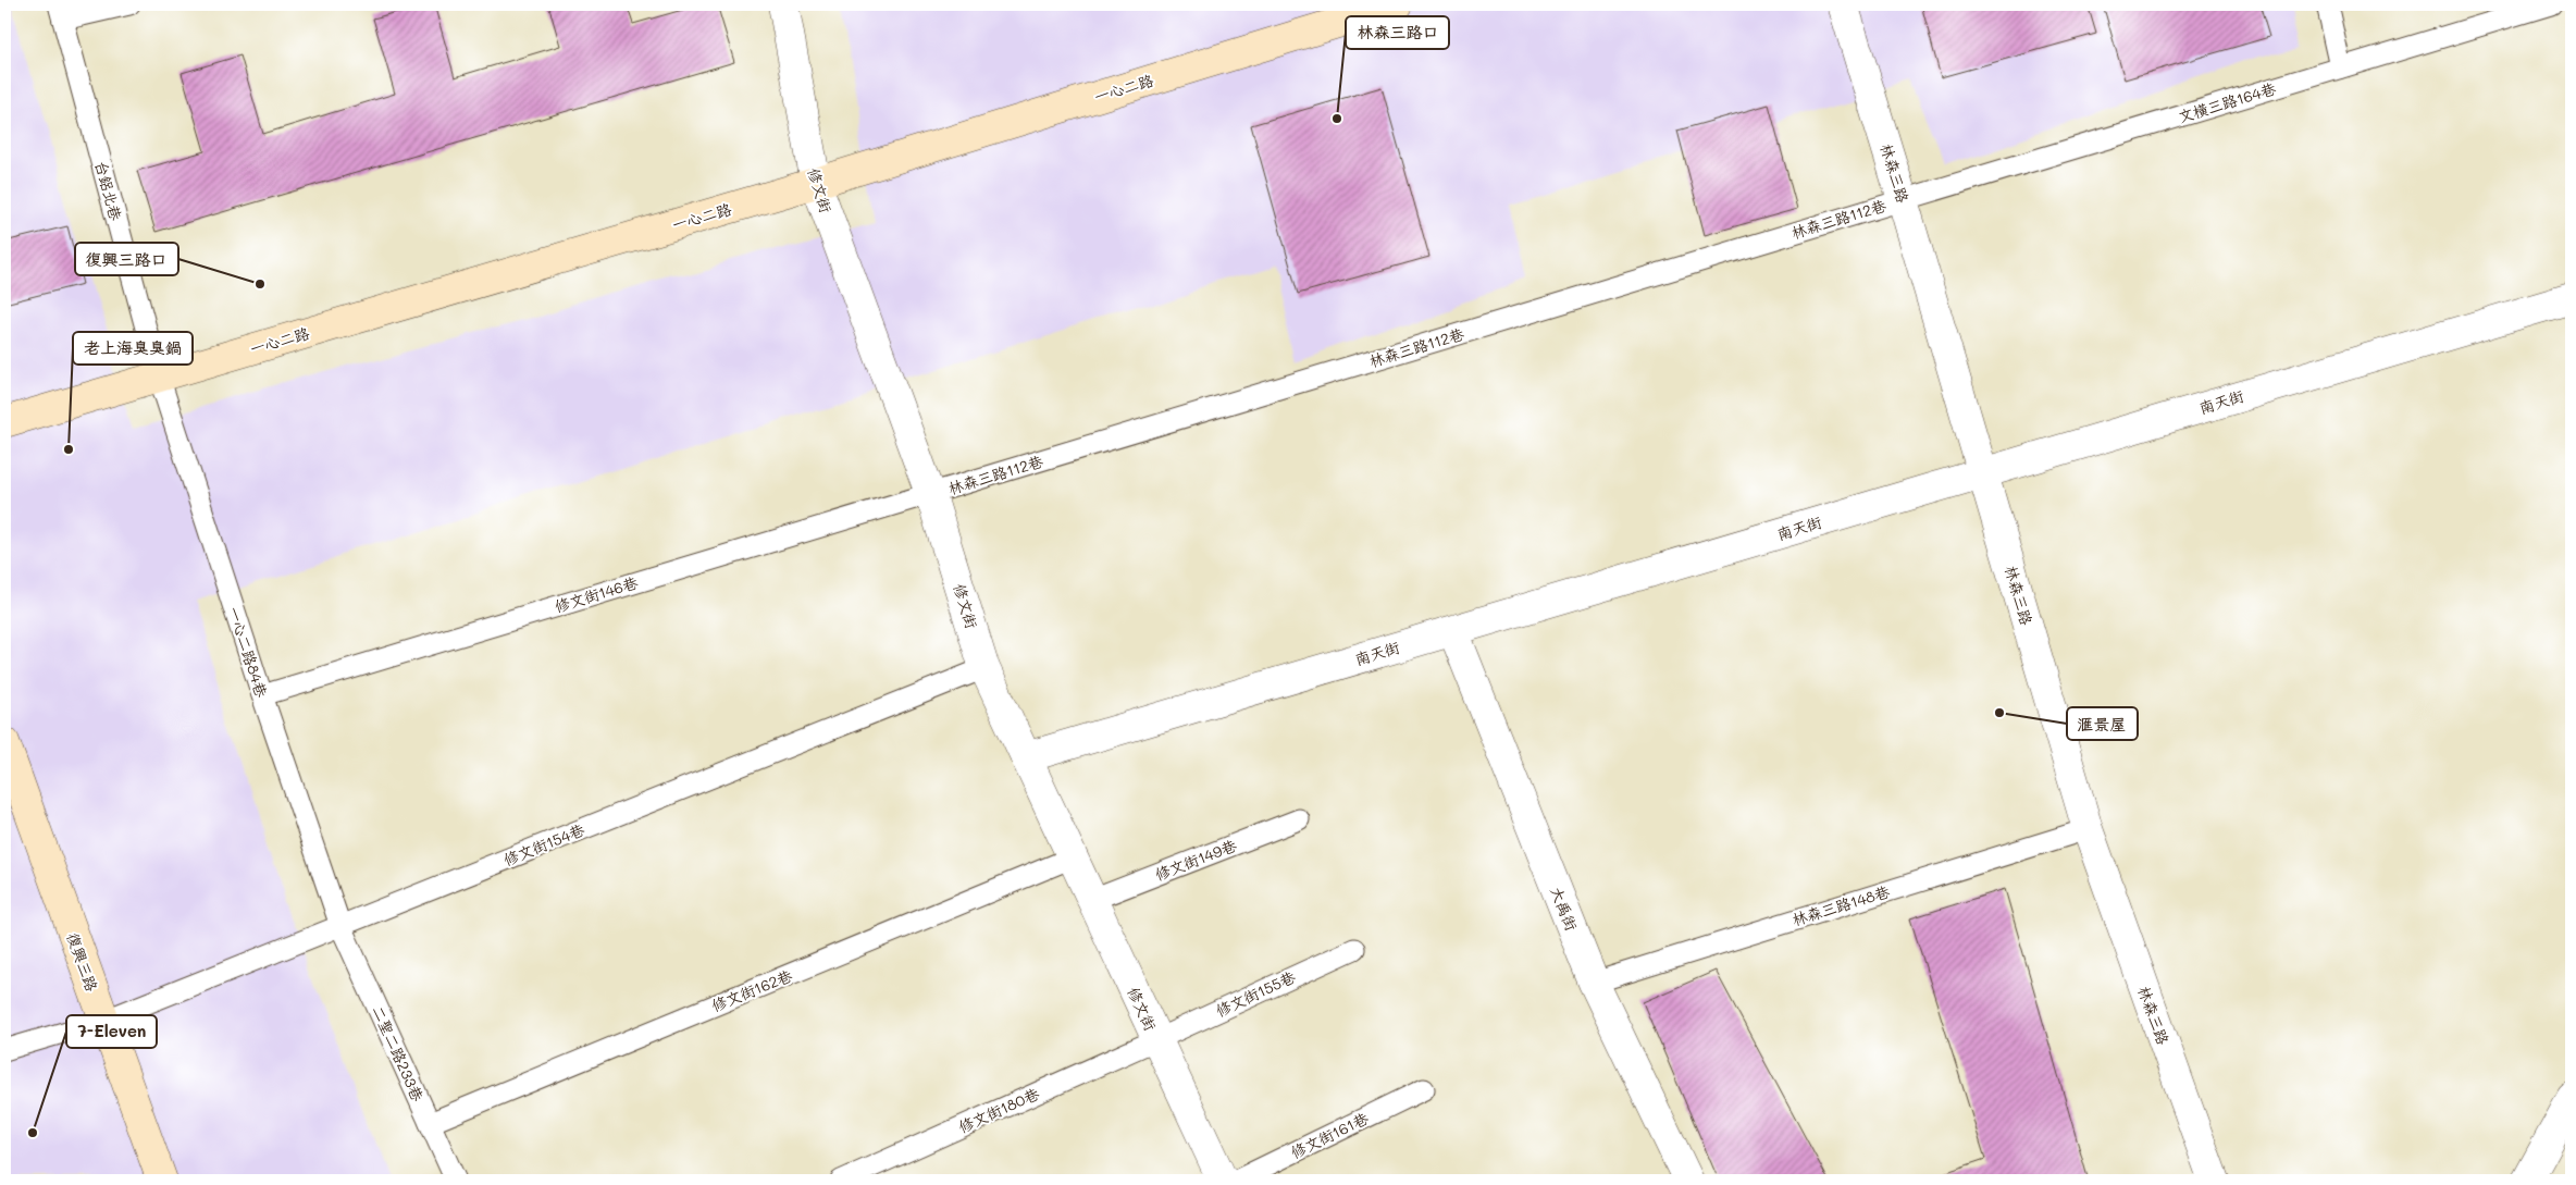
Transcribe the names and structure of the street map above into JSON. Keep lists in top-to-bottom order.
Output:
{
  "streets": {
    "street": [
      "一心二路",
      "林森三路",
      "修文街",
      "南天街",
      "大禹街",
      "復興三路"
    ],
    "lane": [
      "文橫三路164巷",
      "台鋁北巷",
      "林森三路112巷",
      "修文街146巷",
      "一心二路84巷",
      "修文街154巷",
      "修文街149巷",
      "林森三路148巷",
      "修文街162巷",
      "修文街155巷",
      "二聖二路233巷",
      "修文街180巷",
      "修文街161巷"
    ]
  },
  "crossings": [
    ["一心二路", "台鋁北巷"],
    ["一心二路", "修文街"],
    ["一心二路", "一心二路84巷"],
    ["文橫三路164巷", "林森三路"],
    ["文橫三路164巷", "林森三路112巷"],
    ["林森三路", "林森三路112巷"],
    ["林森三路", "南天街"],
    ["林森三路", "林森三路148巷"],
    ["台鋁北巷", "一心二路84巷"],
    ["修文街", "林森三路112巷"],
    ["修文街", "南天街"],
    ["修文街", "修文街146巷"],
    ["修文街", "修文街154巷"],
    ["修文街", "修文街149巷"],
    ["修文街", "修文街162巷"],
    ["修文街", "修文街155巷"],
    ["修文街", "修文街180巷"],
    ["林森三路112巷", "修文街146巷"],
    ["南天街", "大禹街"],
    ["修文街146巷", "一心二路84巷"],
    ["一心二路84巷", "修文街154巷"],
    ["一心二路84巷", "二聖二路233巷"],
    ["修文街154巷", "復興三路"],
    ["修文街154巷", "二聖二路233巷"],
    ["林森三路148巷", "大禹街"],
    ["修文街162巷", "二聖二路233巷"],
    ["修文街155巷", "修文街180巷"]
  ],
  "places": [
    "林森三路口",
    "復興三路口",
    "老上海臭臭鍋",
    "滙景屋",
    "7-Eleven"
  ]
}
